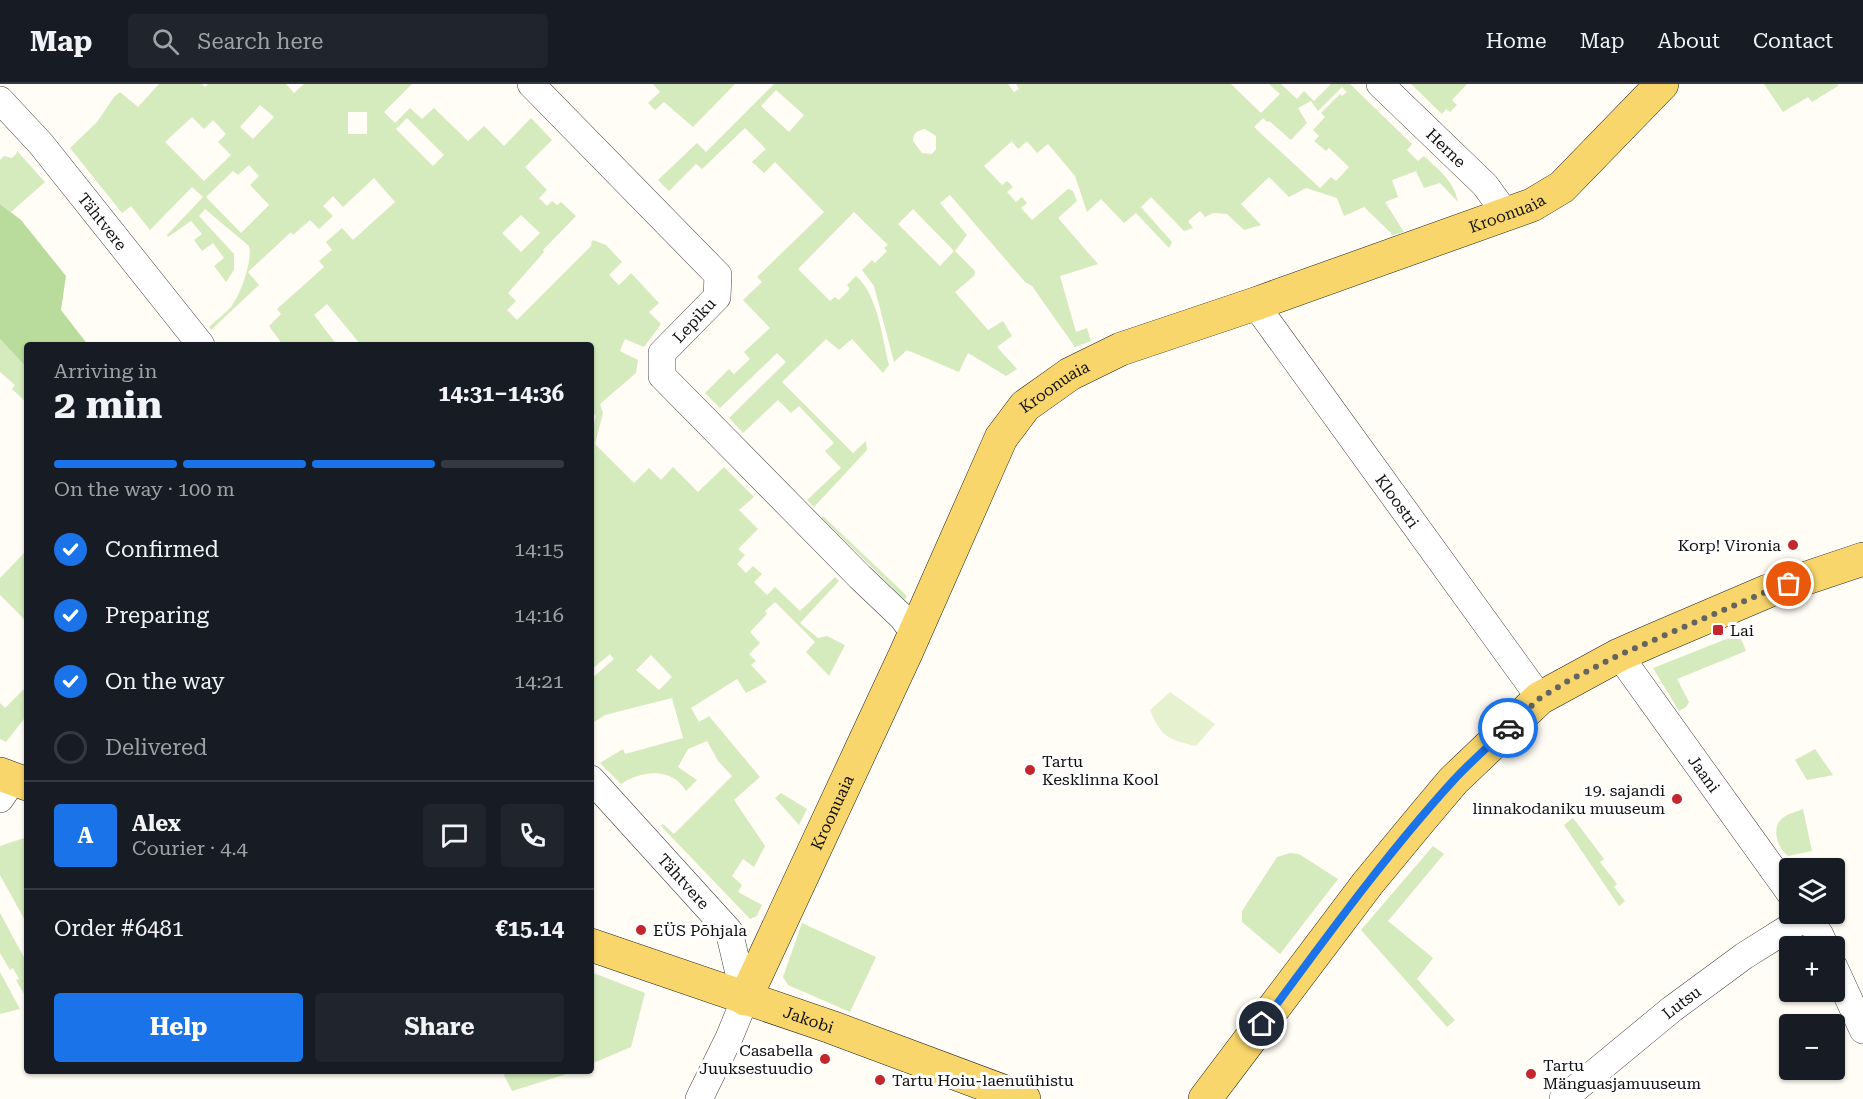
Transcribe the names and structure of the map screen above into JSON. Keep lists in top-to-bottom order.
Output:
{
  "streets": {
    "main road": ["Kroonuaia", "Jakobi"],
    "street": [
      "Herne",
      "Tähtvere",
      "Lepiku",
      "Kloostri",
      "Jaani",
      "Lutsu"
    ]
  },
  "crossings": [
    ["Herne", "Kroonuaia"],
    ["Kroonuaia", "Tähtvere"],
    ["Kroonuaia", "Lepiku"],
    ["Kroonuaia", "Kloostri"],
    ["Kroonuaia", "Jakobi"],
    ["Tähtvere", "Jakobi"]
  ],
  "places": {
    "other": [
      "Korp! Vironia",
      "Tartu Kesklinna Kool",
      "19. sajandi linnakodaniku muuseum",
      "EÜS Põhjala",
      "Casabella Juuksestuudio",
      "Tartu Mänguasjamuuseum",
      "Tartu Hoiu-laenuühistu"
    ],
    "transit": ["Lai"]
  },
  "page": {
    "header": "Map",
    "search": "Search here",
    "nav": [
      "Home",
      "Map",
      "About",
      "Contact"
    ],
    "heading": ["2 min", "Arriving in", "14:31–14:36"],
    "panel": [
      "Alex",
      "Courier · 4.4",
      "Order #6481",
      "€15.14"
    ],
    "bar": "On the way · 100 m",
    "list": [
      ["Confirmed", "14:15"],
      ["Preparing", "14:16"],
      ["On the way", "14:21"],
      "Delivered"
    ],
    "round": "A",
    "map_buttons": ["+", "−"],
    "buttons": ["Help", "Share"]
  }
}
